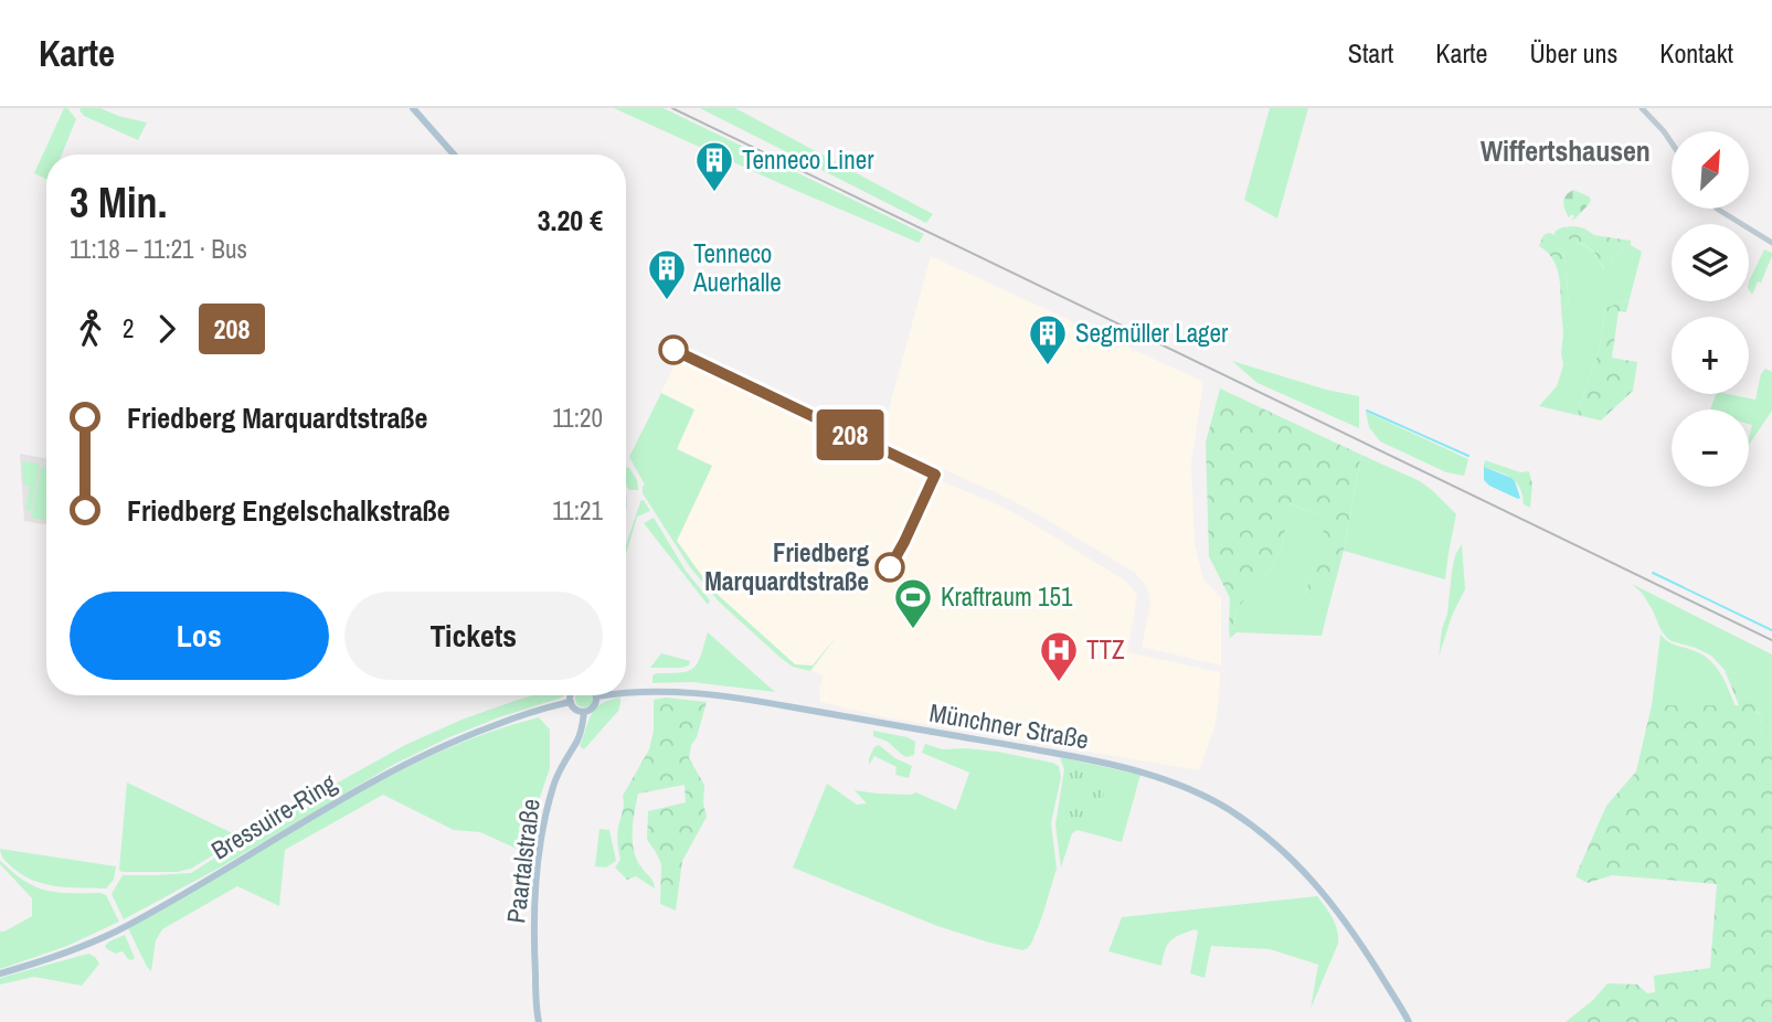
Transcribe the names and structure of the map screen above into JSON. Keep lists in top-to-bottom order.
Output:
{
  "streets": {
    "main road": ["Münchner Straße", "Bressuire-Ring", "Paartalstraße"]
  },
  "districts": ["Wiffertshausen"],
  "places": {
    "building": ["Tenneco Liner", "Tenneco Auerhalle", "Segmüller Lager"],
    "other": ["Friedberg Marquardtstraße"],
    "sports": ["Kraftraum 151"],
    "hospital": ["TTZ"]
  },
  "lines": ["bus line 208"],
  "north": "top right",
  "page": {
    "header": "Karte",
    "nav": [
      "Start",
      "Karte",
      "Über uns",
      "Kontakt"
    ],
    "on_map": "208",
    "map_buttons": ["+", "−"],
    "heading": ["3 Min.", "11:18 – 11:21 · Bus", "3.20 €"],
    "legs": ["2", "208"],
    "list": [
      {
        "name": "Friedberg Marquardtstraße",
        "value": "11:20"
      },
      {
        "name": "Friedberg Engelschalkstraße",
        "value": "11:21"
      }
    ],
    "buttons": ["Los", "Tickets"]
  }
}
